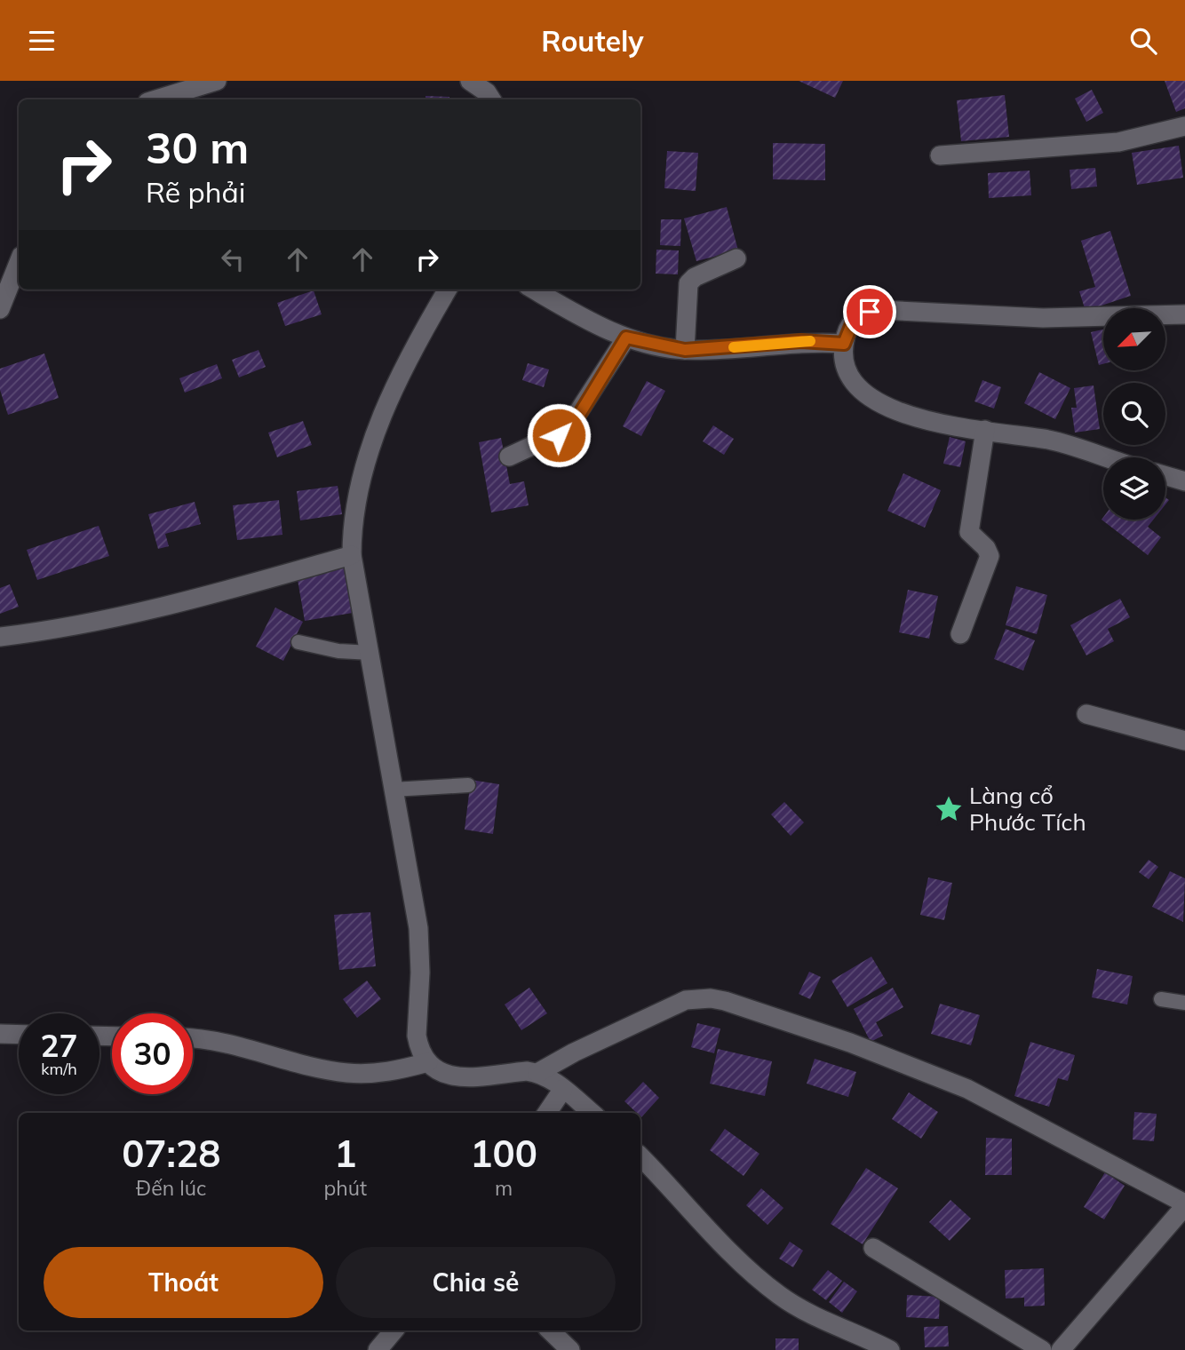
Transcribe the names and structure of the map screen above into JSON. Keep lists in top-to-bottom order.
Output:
{
  "places": {
    "place": ["Làng cổ Phước Tích"]
  },
  "north": "bottom left",
  "page": {
    "header": "Routely",
    "turn": ["30 m", "Rẽ phải"],
    "speed": "27 km/h",
    "limit": "30",
    "eta": [
      "07:28",
      "Đến lúc",
      "1",
      "phút",
      "100",
      "m"
    ],
    "buttons": ["Thoát", "Chia sẻ"]
  }
}
